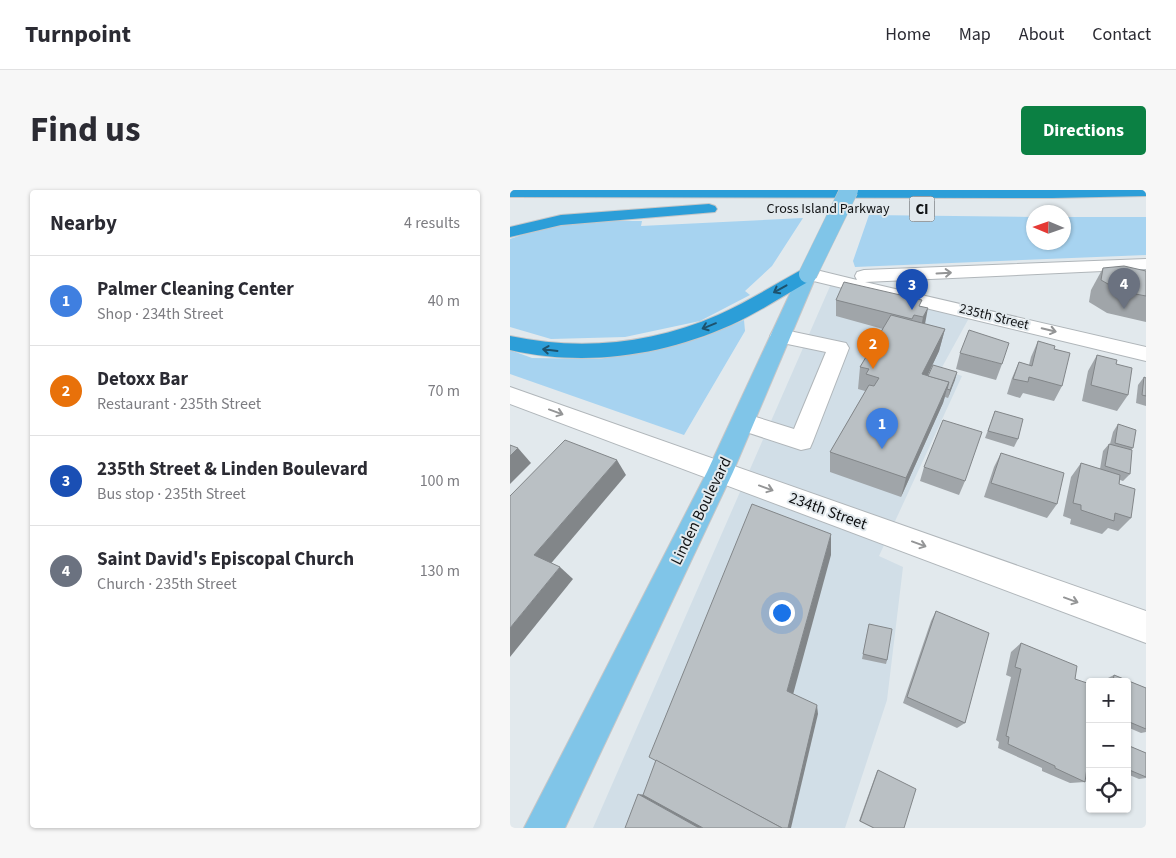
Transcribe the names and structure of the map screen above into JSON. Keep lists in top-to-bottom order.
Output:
{
  "streets": {
    "highway": ["Cross Island Parkway", "CI"],
    "main road": ["Linden Boulevard"],
    "street": ["235th Street", "234th Street"]
  },
  "crossings": [
    ["235th Street", "Linden Boulevard"],
    ["Linden Boulevard", "234th Street"]
  ],
  "one_way": ["234th Street"],
  "north": "left",
  "page": {
    "header": "Turnpoint",
    "nav": [
      "Home",
      "Map",
      "About",
      "Contact"
    ],
    "title": "Find us",
    "buttons": "Directions",
    "heading": ["Nearby", "4 results"],
    "list": [
      {
        "mark": "1",
        "name": "Palmer Cleaning Center",
        "note": "Shop · 234th Street",
        "value": "40 m"
      },
      {
        "mark": "2",
        "name": "Detoxx Bar",
        "note": "Restaurant · 235th Street",
        "value": "70 m"
      },
      {
        "mark": "3",
        "name": "235th Street & Linden Boulevard",
        "note": "Bus stop · 235th Street",
        "value": "100 m"
      },
      {
        "mark": "4",
        "name": "Saint David's Episcopal Church",
        "note": "Church · 235th Street",
        "value": "130 m"
      }
    ],
    "pins": [
      "4",
      "3",
      "2",
      "1"
    ],
    "map_buttons": ["+", "−"]
  }
}
